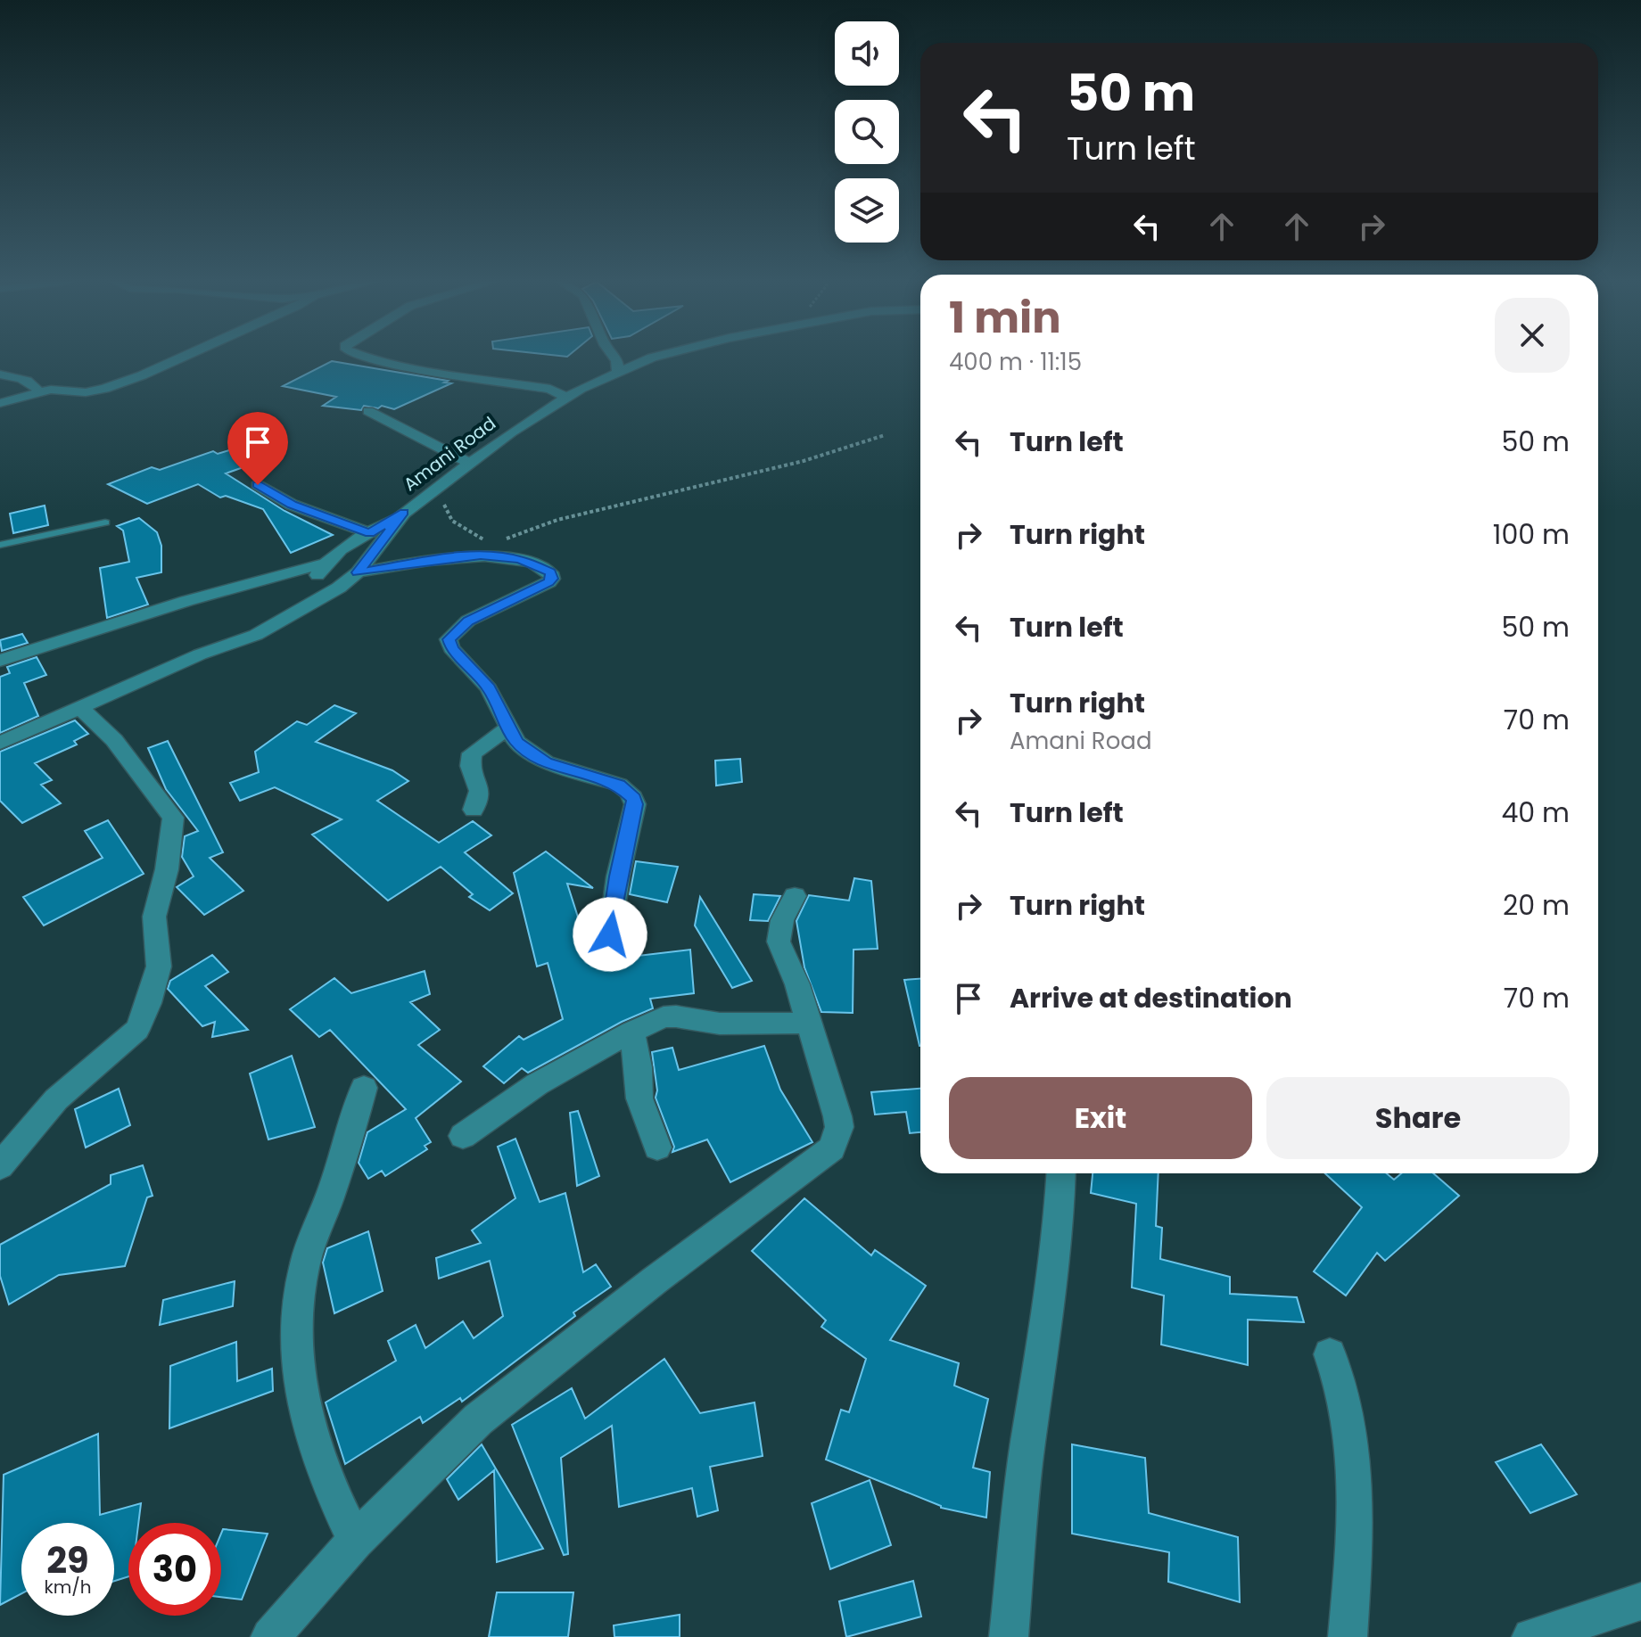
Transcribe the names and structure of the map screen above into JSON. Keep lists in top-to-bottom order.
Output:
{
  "streets": {
    "street": ["Amani Road"]
  },
  "page": {
    "turn": ["50 m", "Turn left"],
    "heading": ["1 min", "400 m · 11:15"],
    "list": [
      {
        "name": "Turn left",
        "value": "50 m"
      },
      {
        "name": "Turn right",
        "value": "100 m"
      },
      {
        "name": "Turn left",
        "value": "50 m"
      },
      {
        "name": "Turn right",
        "note": "Amani Road",
        "value": "70 m"
      },
      {
        "name": "Turn left",
        "value": "40 m"
      },
      {
        "name": "Turn right",
        "value": "20 m"
      },
      {
        "name": "Arrive at destination",
        "value": "70 m"
      }
    ],
    "buttons": ["Exit", "Share"],
    "speed": "29 km/h",
    "limit": "30"
  }
}
